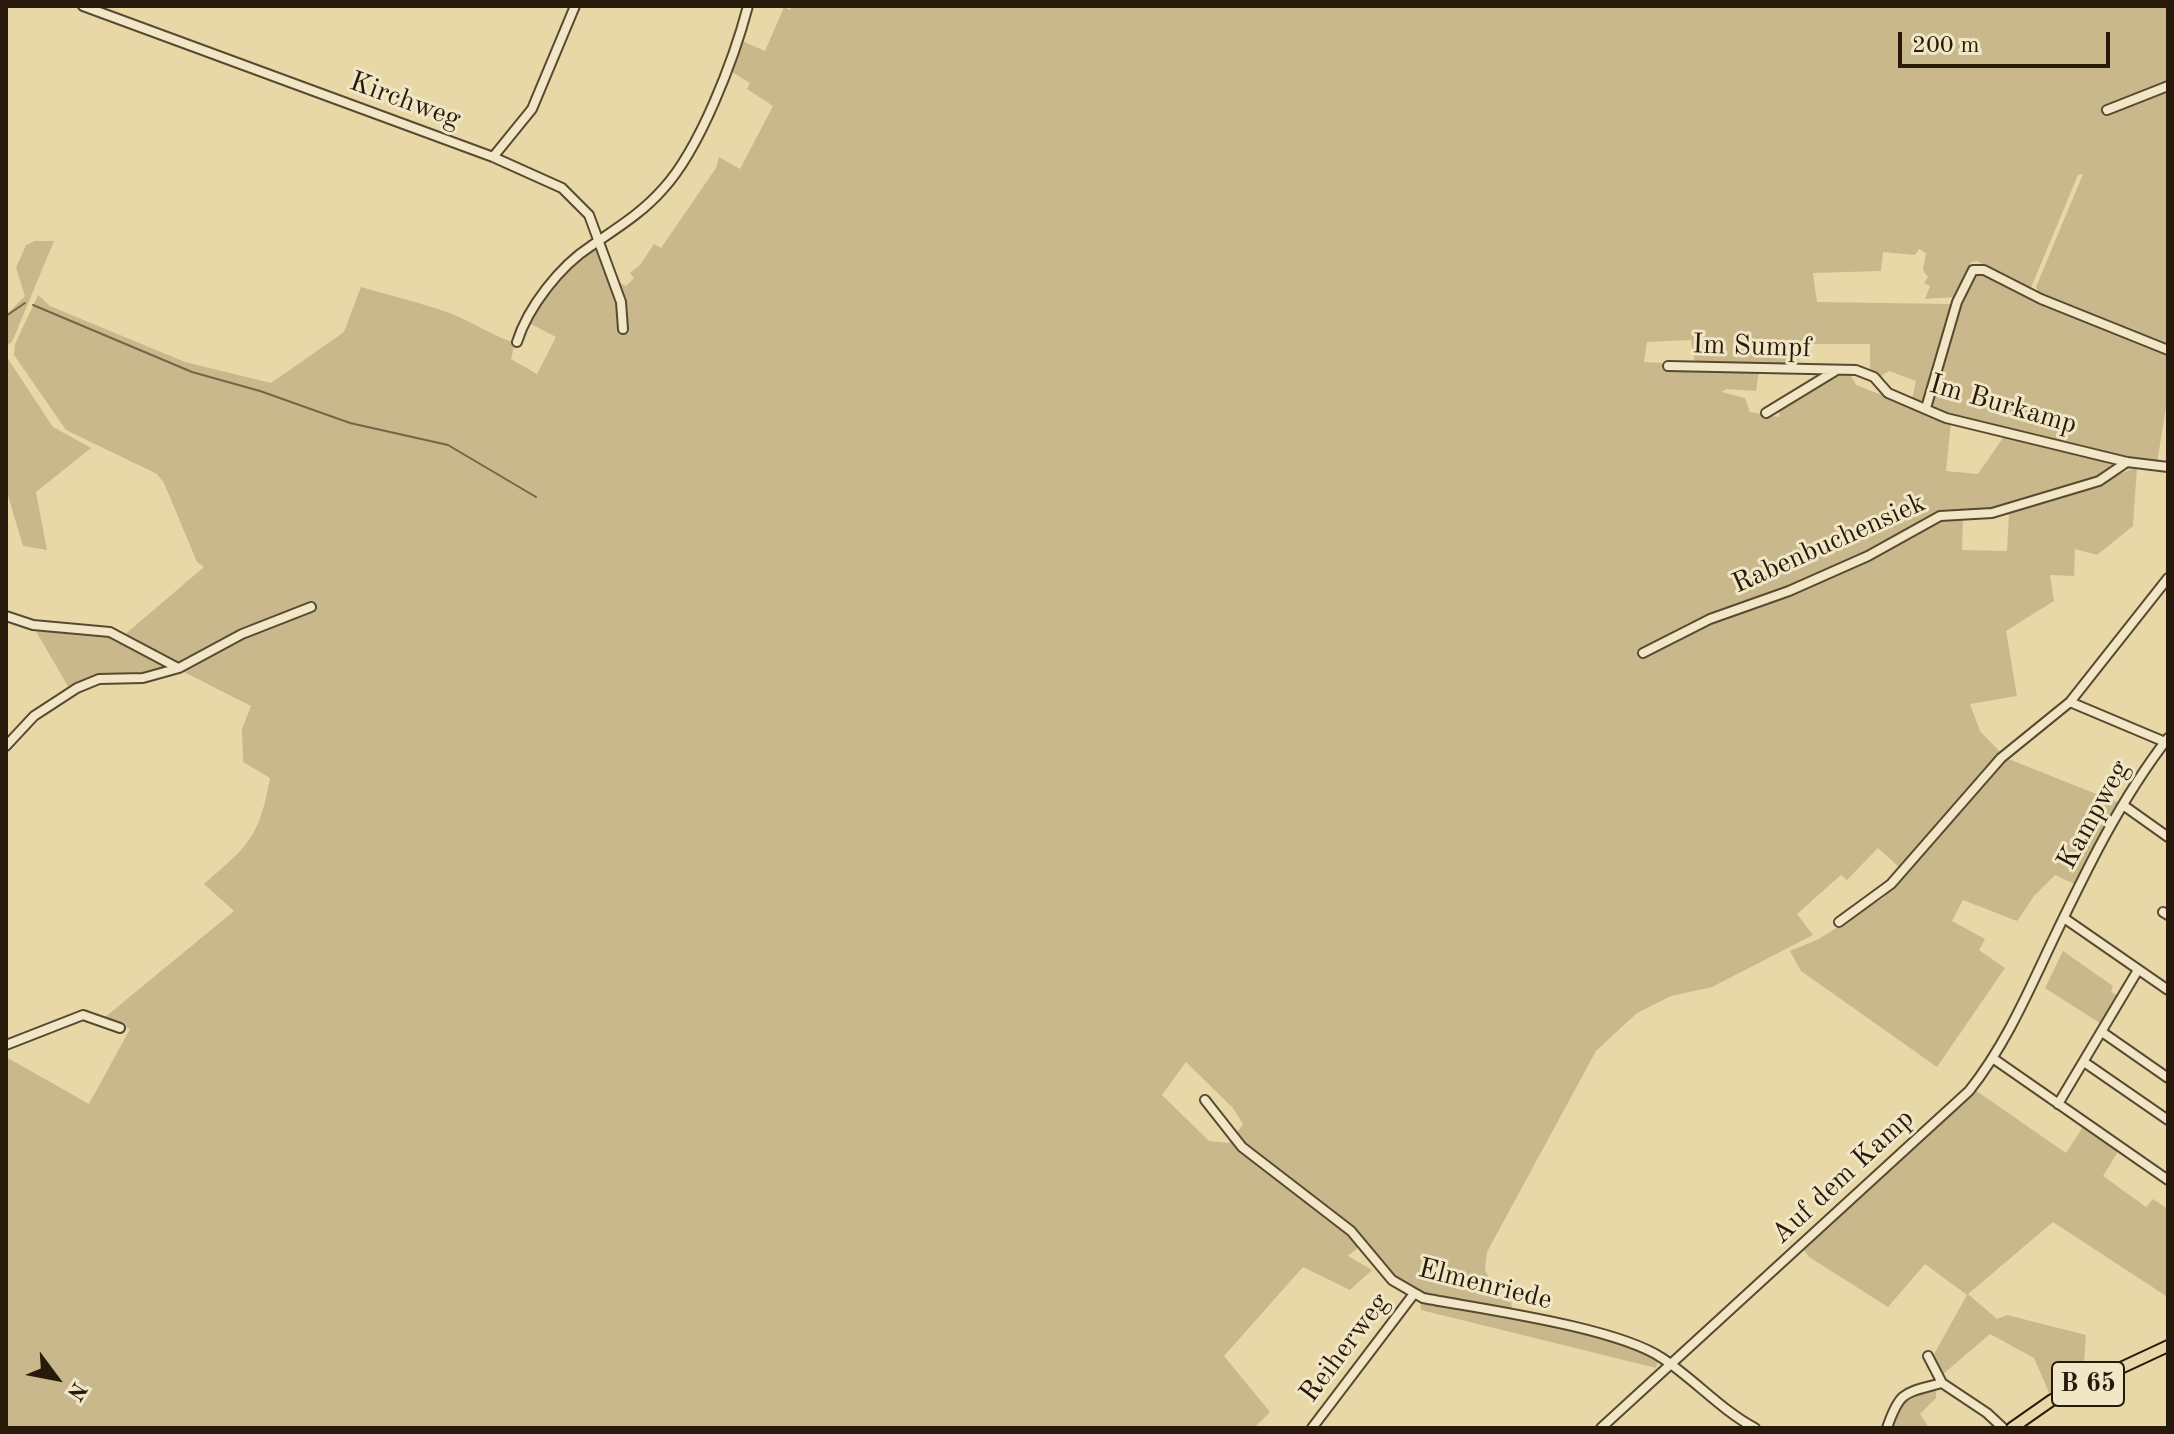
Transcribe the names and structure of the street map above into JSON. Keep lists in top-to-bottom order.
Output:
{
  "streets": {
    "main road": ["B 65"],
    "street": [
      "Kirchweg",
      "Im Sumpf",
      "Im Burkamp",
      "Rabenbuchensiek",
      "Kampweg",
      "Auf dem Kamp",
      "Elmenriede",
      "Reiherweg"
    ]
  },
  "crossings": [
    ["Im Sumpf", "Im Burkamp"],
    ["Im Burkamp", "Rabenbuchensiek"],
    ["Kampweg", "Auf dem Kamp"],
    ["Auf dem Kamp", "Elmenriede"],
    ["Elmenriede", "Reiherweg"]
  ],
  "scale_bar": "200 m",
  "north": "bottom right"
}
